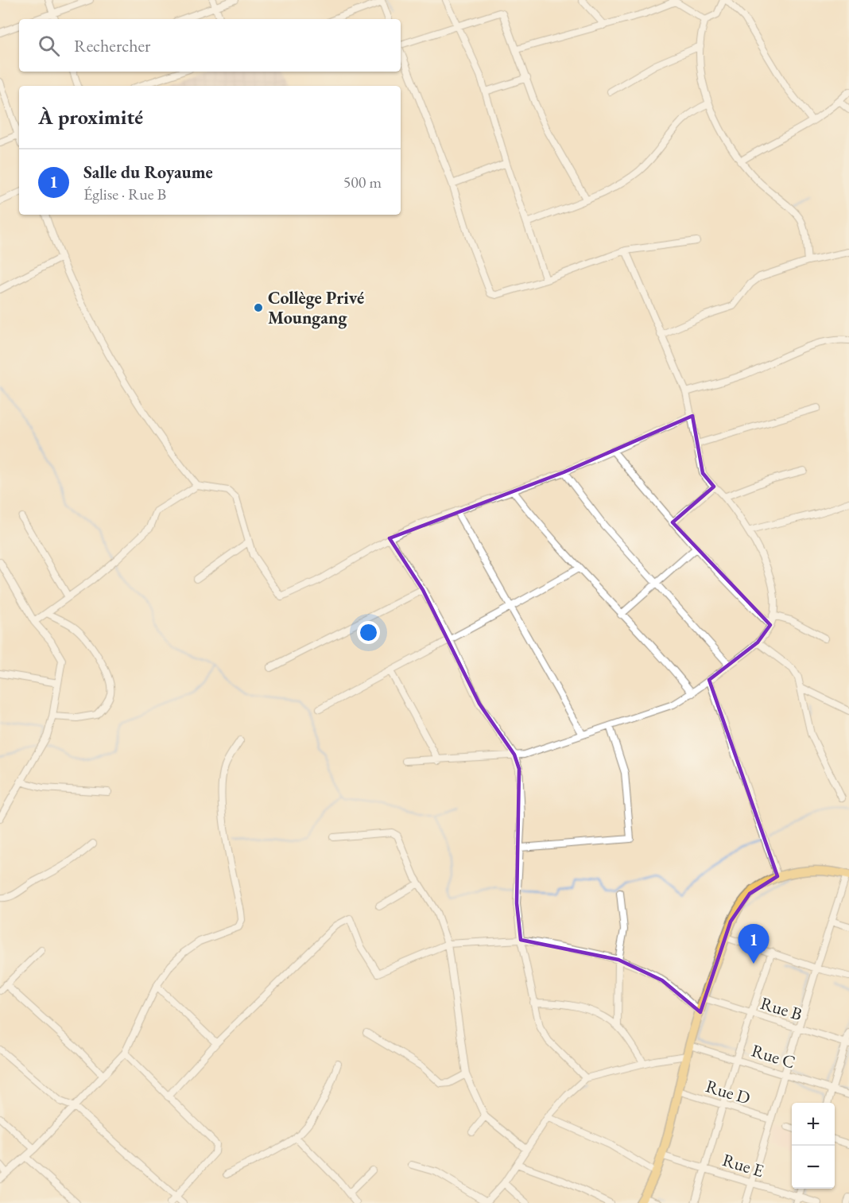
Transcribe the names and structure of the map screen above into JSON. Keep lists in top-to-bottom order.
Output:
{
  "streets": {
    "street": [
      "Rue B",
      "Rue C",
      "Rue D",
      "Rue E"
    ]
  },
  "places": ["Collège Privé Moungang"],
  "page": {
    "search": "Rechercher",
    "heading": "À proximité",
    "list": [
      {
        "mark": "1",
        "name": "Salle du Royaume",
        "note": "Église · Rue B",
        "value": "500 m"
      }
    ],
    "pins": "1",
    "map_buttons": ["+", "−"]
  }
}
